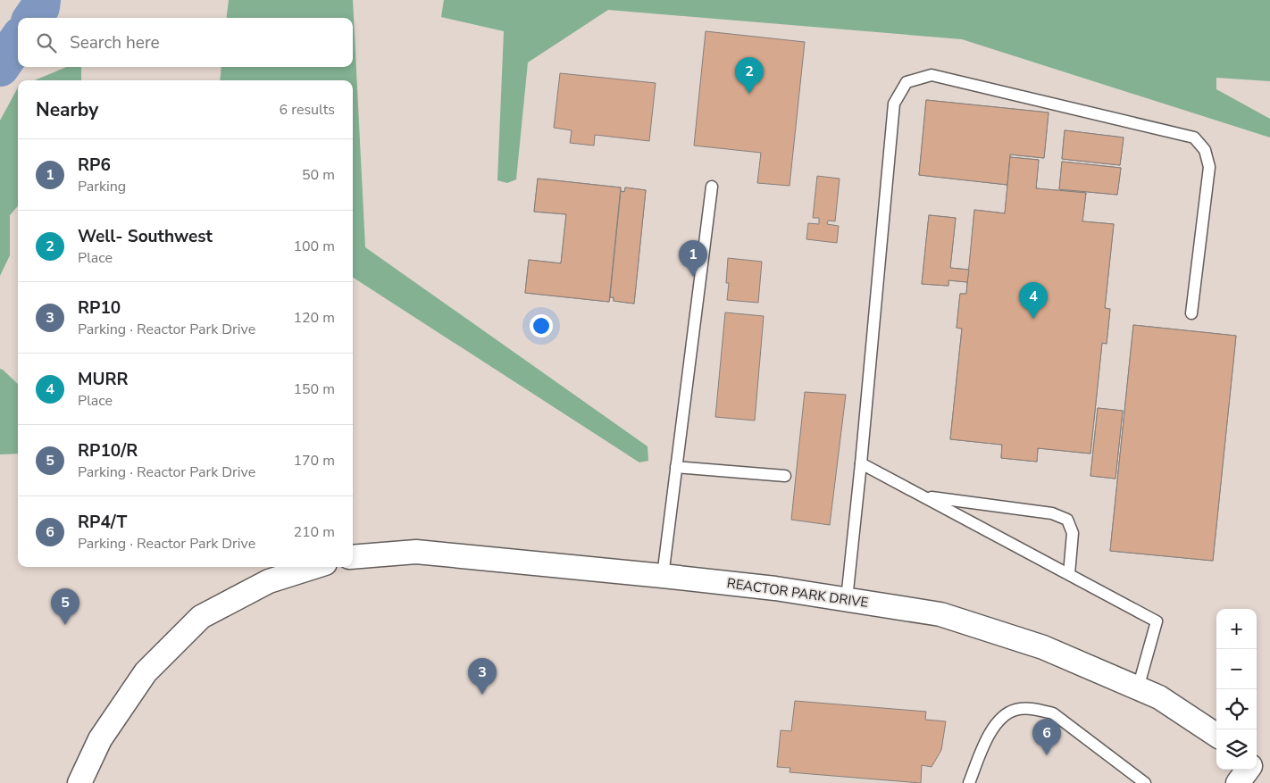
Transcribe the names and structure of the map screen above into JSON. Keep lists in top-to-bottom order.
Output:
{
  "streets": {
    "street": ["REACTOR PARK DRIVE"]
  },
  "page": {
    "search": "Search here",
    "pins": [
      "2",
      "1",
      "4",
      "5",
      "3",
      "6"
    ],
    "heading": ["Nearby", "6 results"],
    "list": [
      {
        "mark": "1",
        "name": "RP6",
        "note": "Parking",
        "value": "50 m"
      },
      {
        "mark": "2",
        "name": "Well- Southwest",
        "note": "Place",
        "value": "100 m"
      },
      {
        "mark": "3",
        "name": "RP10",
        "note": "Parking · Reactor Park Drive",
        "value": "120 m"
      },
      {
        "mark": "4",
        "name": "MURR",
        "note": "Place",
        "value": "150 m"
      },
      {
        "mark": "5",
        "name": "RP10/R",
        "note": "Parking · Reactor Park Drive",
        "value": "170 m"
      },
      {
        "mark": "6",
        "name": "RP4/T",
        "note": "Parking · Reactor Park Drive",
        "value": "210 m"
      }
    ],
    "map_buttons": ["+", "−"]
  }
}
